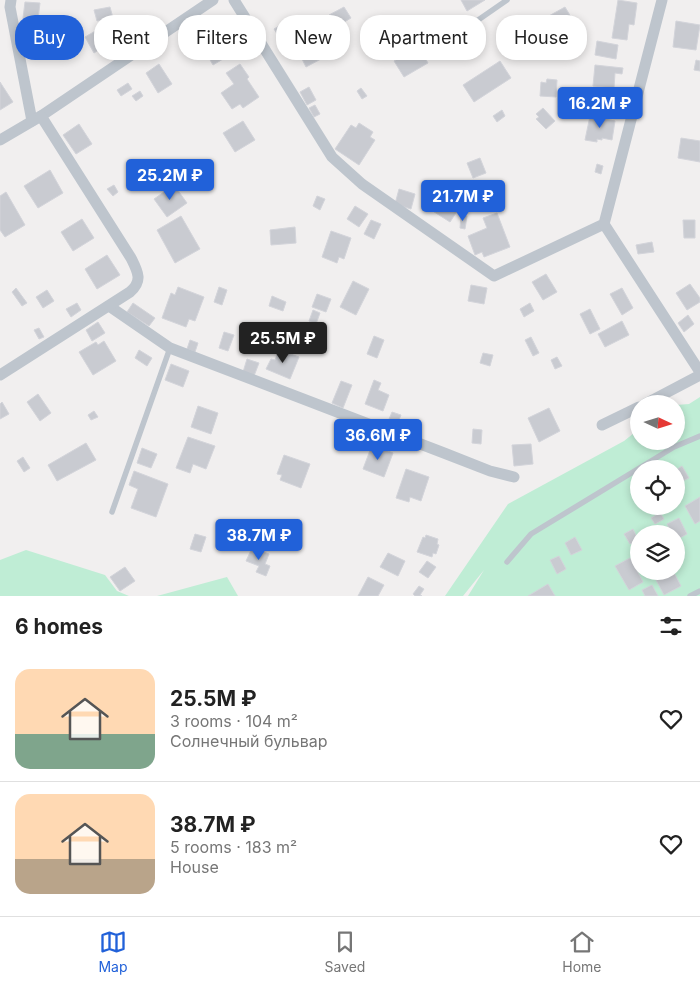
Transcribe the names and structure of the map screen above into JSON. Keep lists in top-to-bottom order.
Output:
{
  "north": "right",
  "page": {
    "chip": [
      "Buy",
      "Rent",
      "Filters",
      "New",
      "Apartment",
      "House"
    ],
    "price": [
      "16.2M ₽",
      "25.2M ₽",
      "21.7M ₽",
      "25.5M ₽",
      "36.6M ₽",
      "38.7M ₽"
    ],
    "heading": "6 homes",
    "list": [
      {
        "name": "25.5M ₽",
        "note": "3 rooms · 104 m² · Солнечный бульвар"
      },
      {
        "name": "38.7M ₽",
        "note": "5 rooms · 183 m² · House"
      }
    ],
    "tabs": ["Map", "Saved", "Home"]
  }
}
